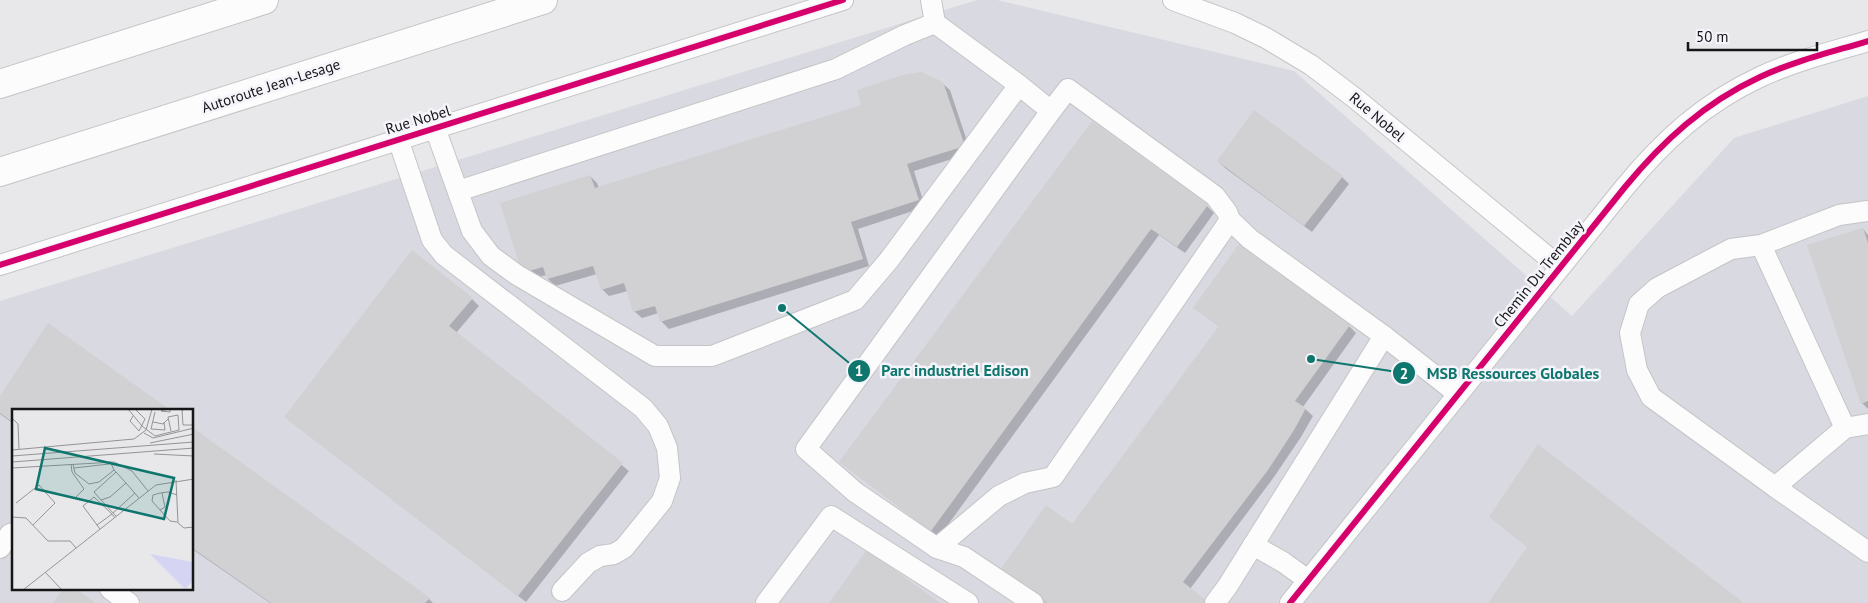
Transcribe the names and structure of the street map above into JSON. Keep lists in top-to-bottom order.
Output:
{
  "streets": {
    "highway": ["Autoroute Jean-Lesage"],
    "street": ["Rue Nobel", "Chemin Du Tremblay"]
  },
  "crossings": [
    ["Rue Nobel", "Chemin Du Tremblay"]
  ],
  "places": ["Parc industriel Edison", "MSB Ressources Globales"],
  "scale_bar": "50 m"
}
